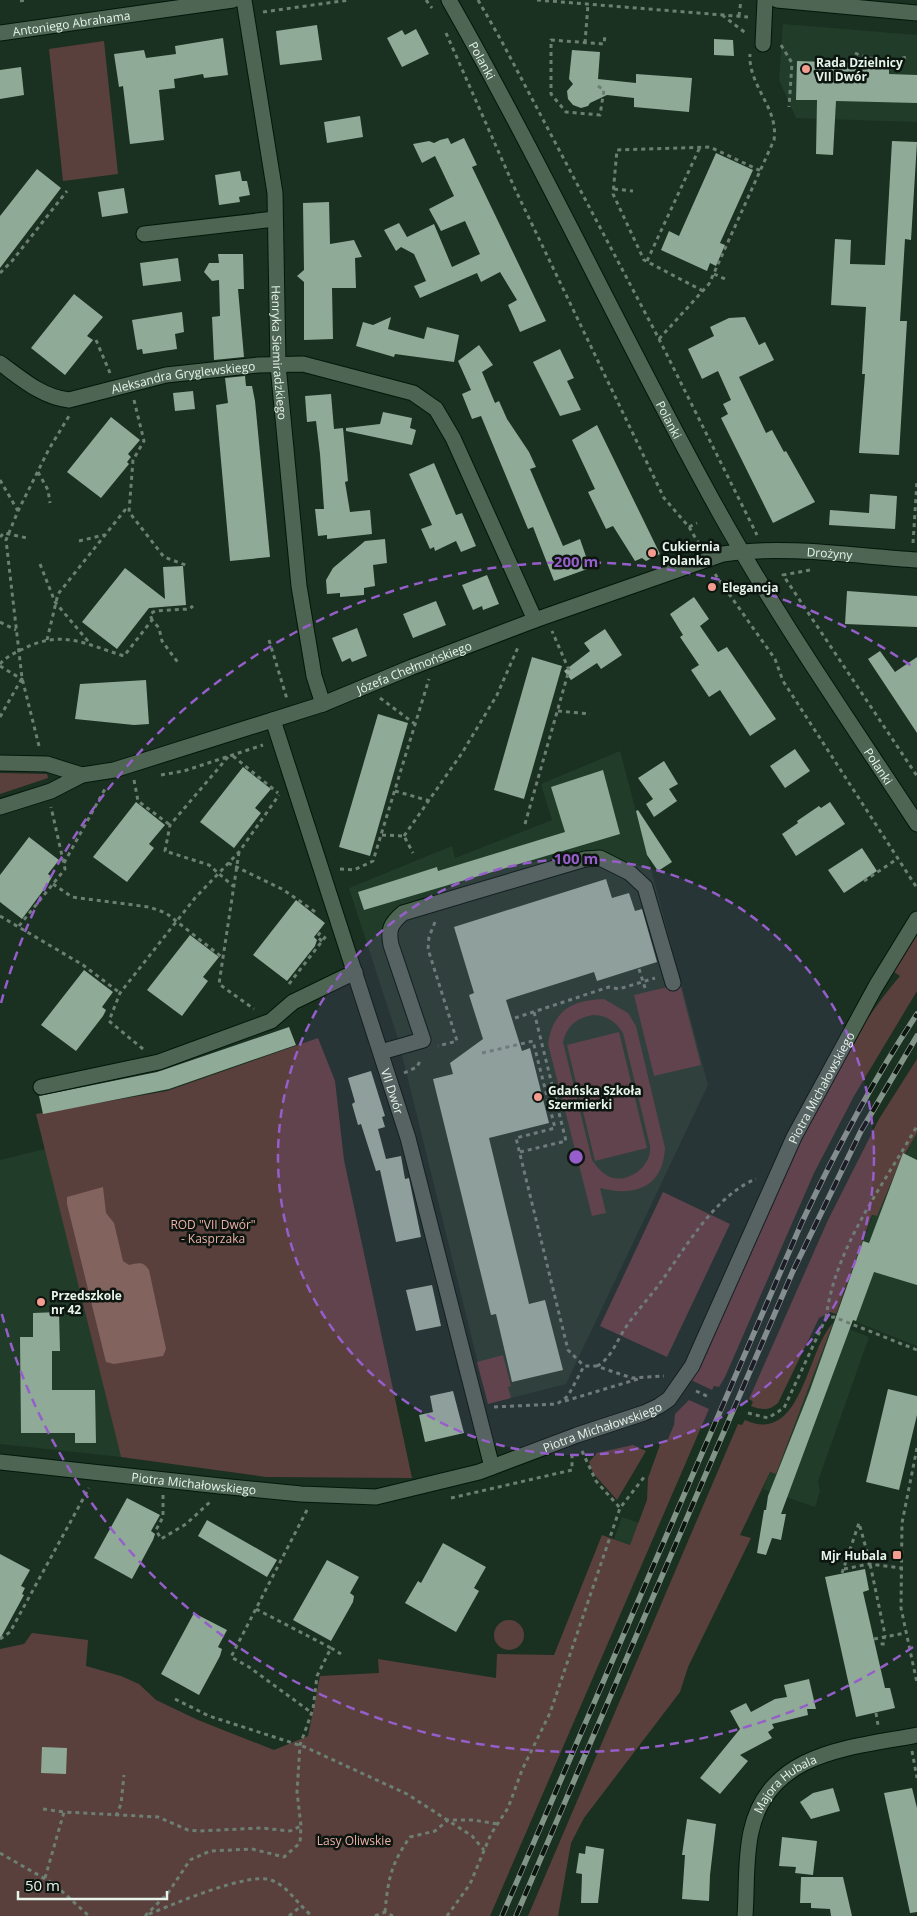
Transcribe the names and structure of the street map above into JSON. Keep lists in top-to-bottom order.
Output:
{
  "streets": {
    "street": [
      "Antoniego Abrahama",
      "Polanki",
      "Henryka Siemiradzkiego",
      "Aleksandra Gryglewskiego",
      "Drożyny",
      "Józefa Chełmońskiego",
      "Piotra Michałowskiego",
      "VII Dwór",
      "Majora Hubala"
    ]
  },
  "crossings": [
    ["Polanki", "Drożyny"],
    ["Polanki", "Józefa Chełmońskiego"],
    ["Henryka Siemiradzkiego", "Aleksandra Gryglewskiego"],
    ["Henryka Siemiradzkiego", "Józefa Chełmońskiego"],
    ["Aleksandra Gryglewskiego", "Józefa Chełmońskiego"],
    ["Drożyny", "Józefa Chełmońskiego"],
    ["Józefa Chełmońskiego", "VII Dwór"],
    ["Piotra Michałowskiego", "VII Dwór"]
  ],
  "parks": ["ROD \"VII Dwór\" - Kasprzaka", "Lasy Oliwskie"],
  "places": {
    "other": [
      "Rada Dzielnicy VII Dwór",
      "Cukiernia Polanka",
      "Elegancja",
      "Gdańska Szkoła Szermierki",
      "Przedszkole nr 42"
    ],
    "transit": ["Mjr Hubala"]
  },
  "scale_bar": "50 m",
  "rings": ["200 m", "100 m"]
}
